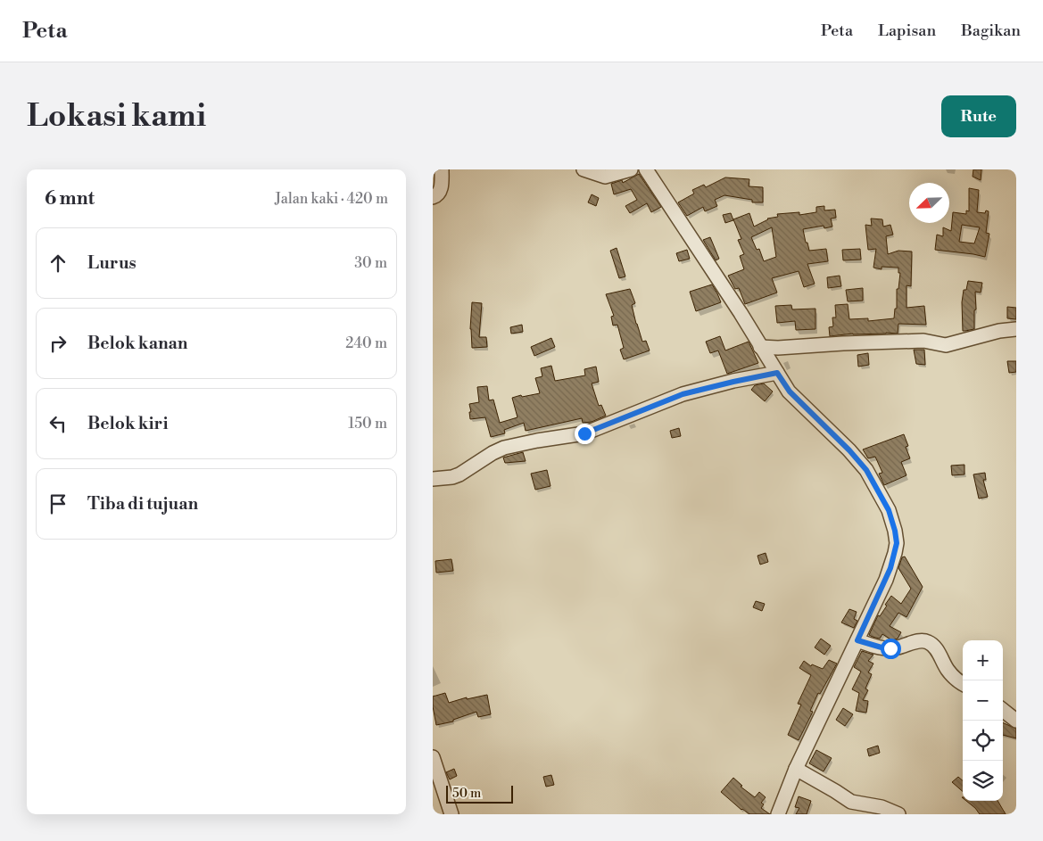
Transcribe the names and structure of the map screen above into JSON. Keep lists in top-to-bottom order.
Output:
{
  "scale_bar": "50 m",
  "north": "bottom left",
  "page": {
    "header": "Peta",
    "nav": ["Peta", "Lapisan", "Bagikan"],
    "buttons": "Rute",
    "title": "Lokasi kami",
    "heading": ["6 mnt", "Jalan kaki · 420 m"],
    "list": [
      ["Lurus", "30 m"],
      ["Belok kanan", "240 m"],
      ["Belok kiri", "150 m"],
      "Tiba di tujuan"
    ],
    "map_buttons": ["+", "−"],
    "scale": "50 m"
  }
}
